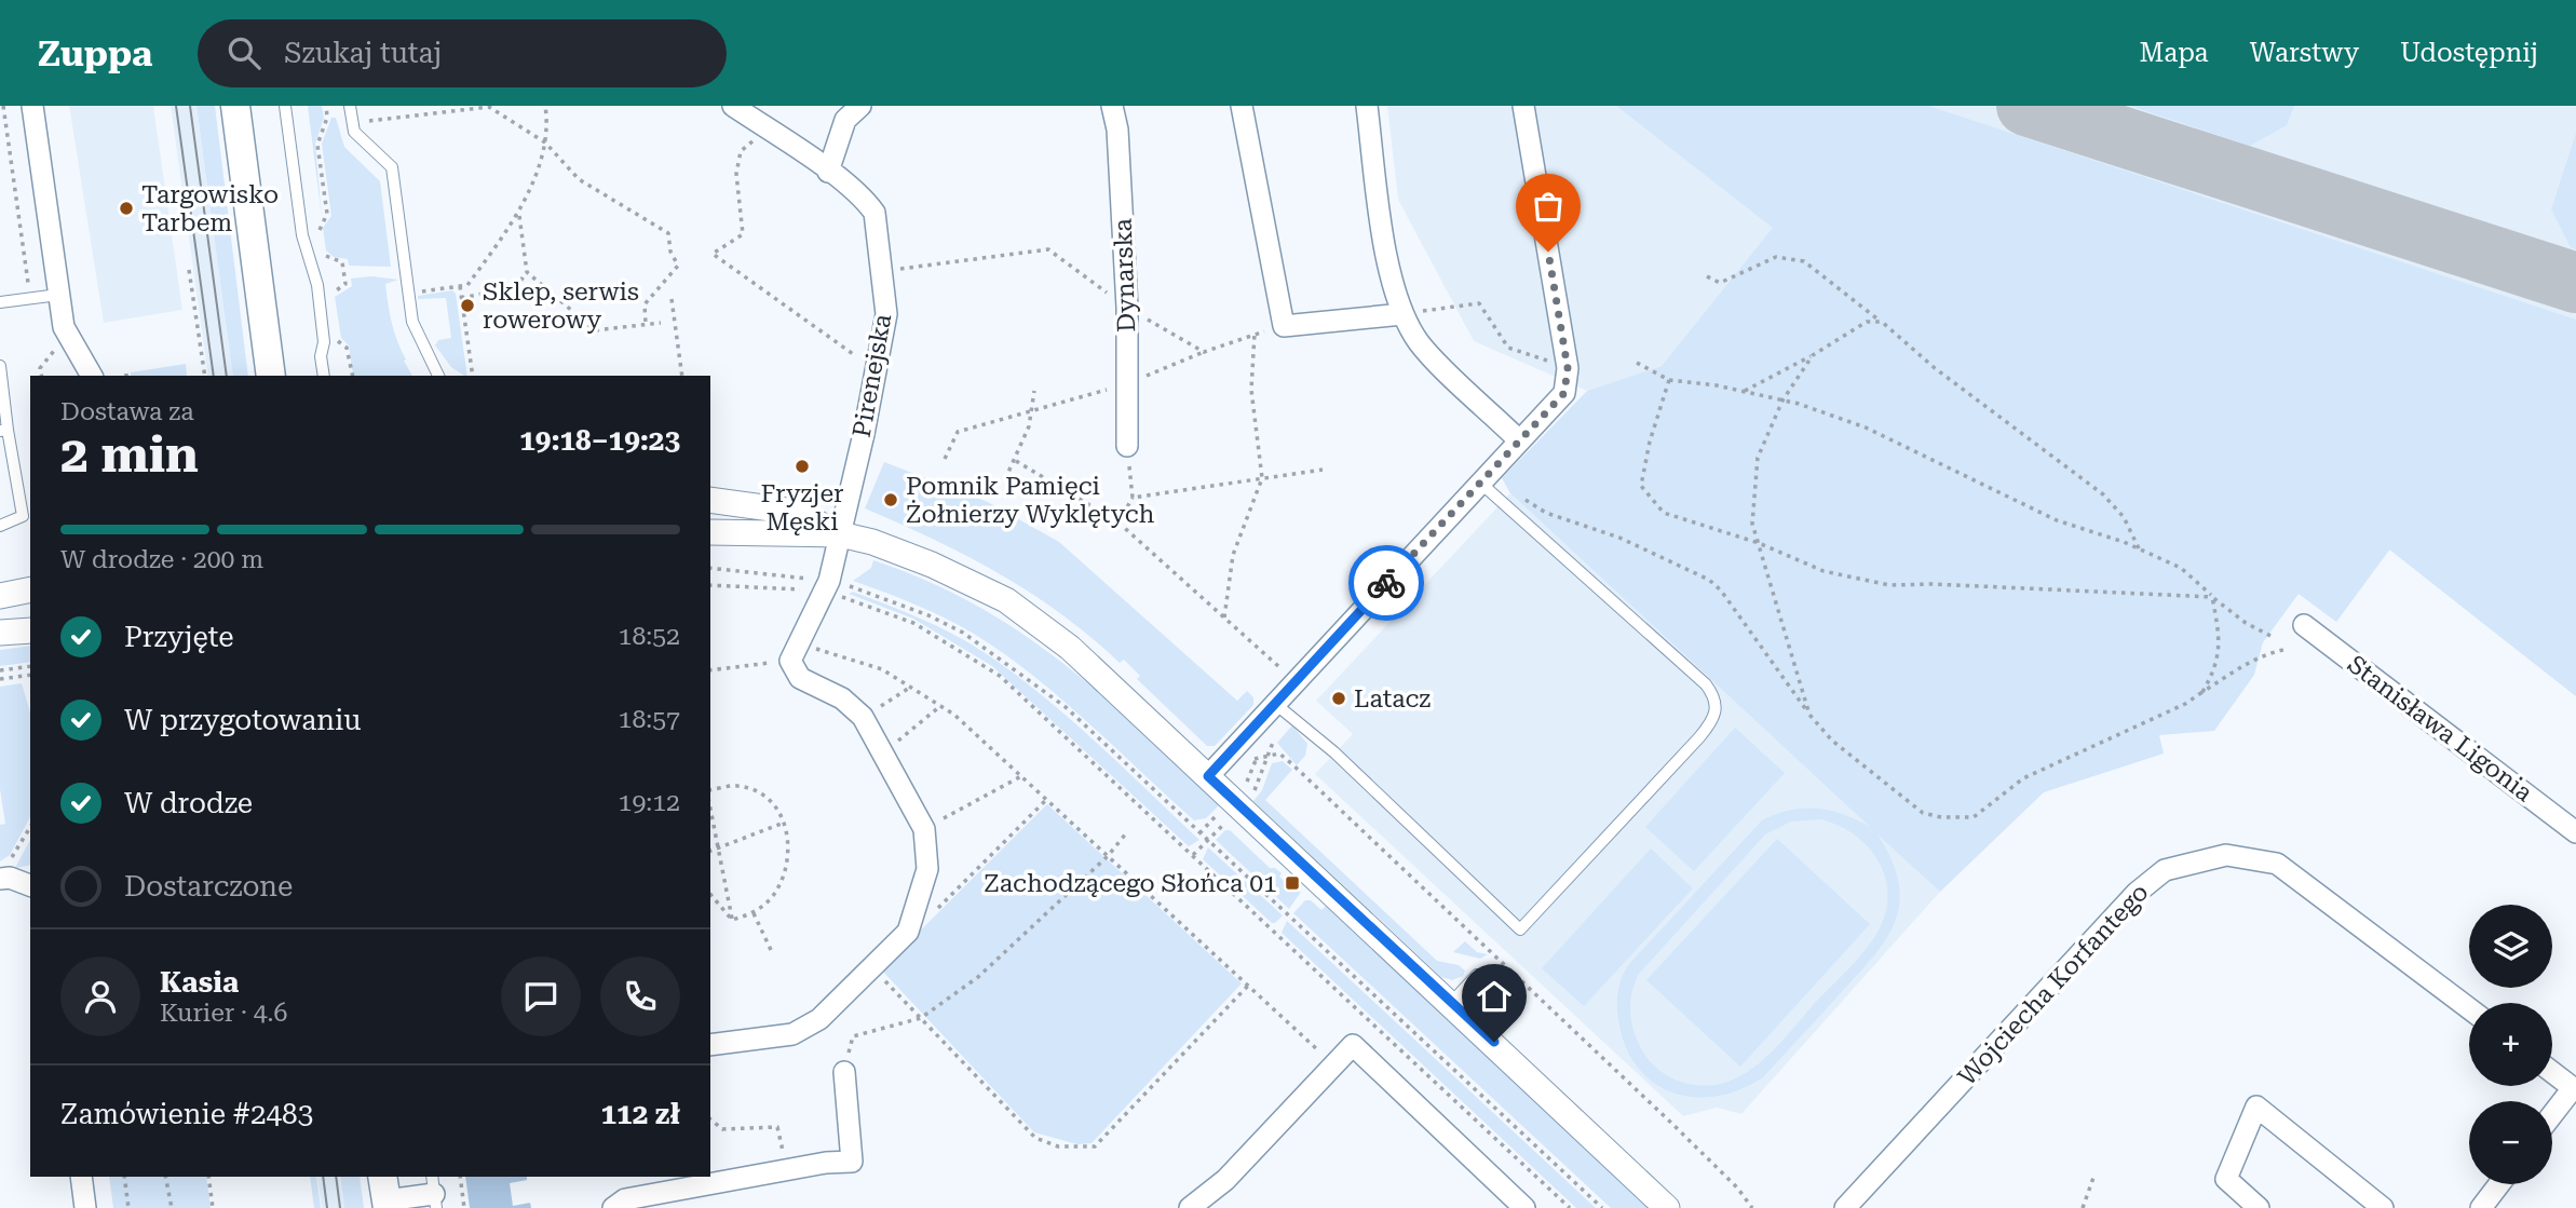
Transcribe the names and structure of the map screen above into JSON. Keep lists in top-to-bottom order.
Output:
{
  "streets": {
    "street": [
      "Dynarska",
      "Pirenejska",
      "Stanisława Ligonia",
      "Wojciecha Korfantego"
    ]
  },
  "places": {
    "other": [
      "Targowisko Tarbem",
      "Sklep, serwis rowerowy",
      "Fryzjer Męski",
      "Pomnik Pamięci Żołnierzy Wyklętych",
      "Latacz"
    ],
    "transit": ["Zachodzącego Słońca 01"]
  },
  "page": {
    "header": "Zuppa",
    "search": "Szukaj tutaj",
    "nav": ["Mapa", "Warstwy", "Udostępnij"],
    "heading": ["2 min", "Dostawa za", "19:18–19:23"],
    "panel": [
      "Kasia",
      "Kurier · 4.6",
      "Zamówienie #2483",
      "112 zł"
    ],
    "bar": "W drodze · 200 m",
    "list": [
      ["Przyjęte", "18:52"],
      ["W przygotowaniu", "18:57"],
      ["W drodze", "19:12"],
      "Dostarczone"
    ],
    "map_buttons": ["+", "−"]
  }
}
